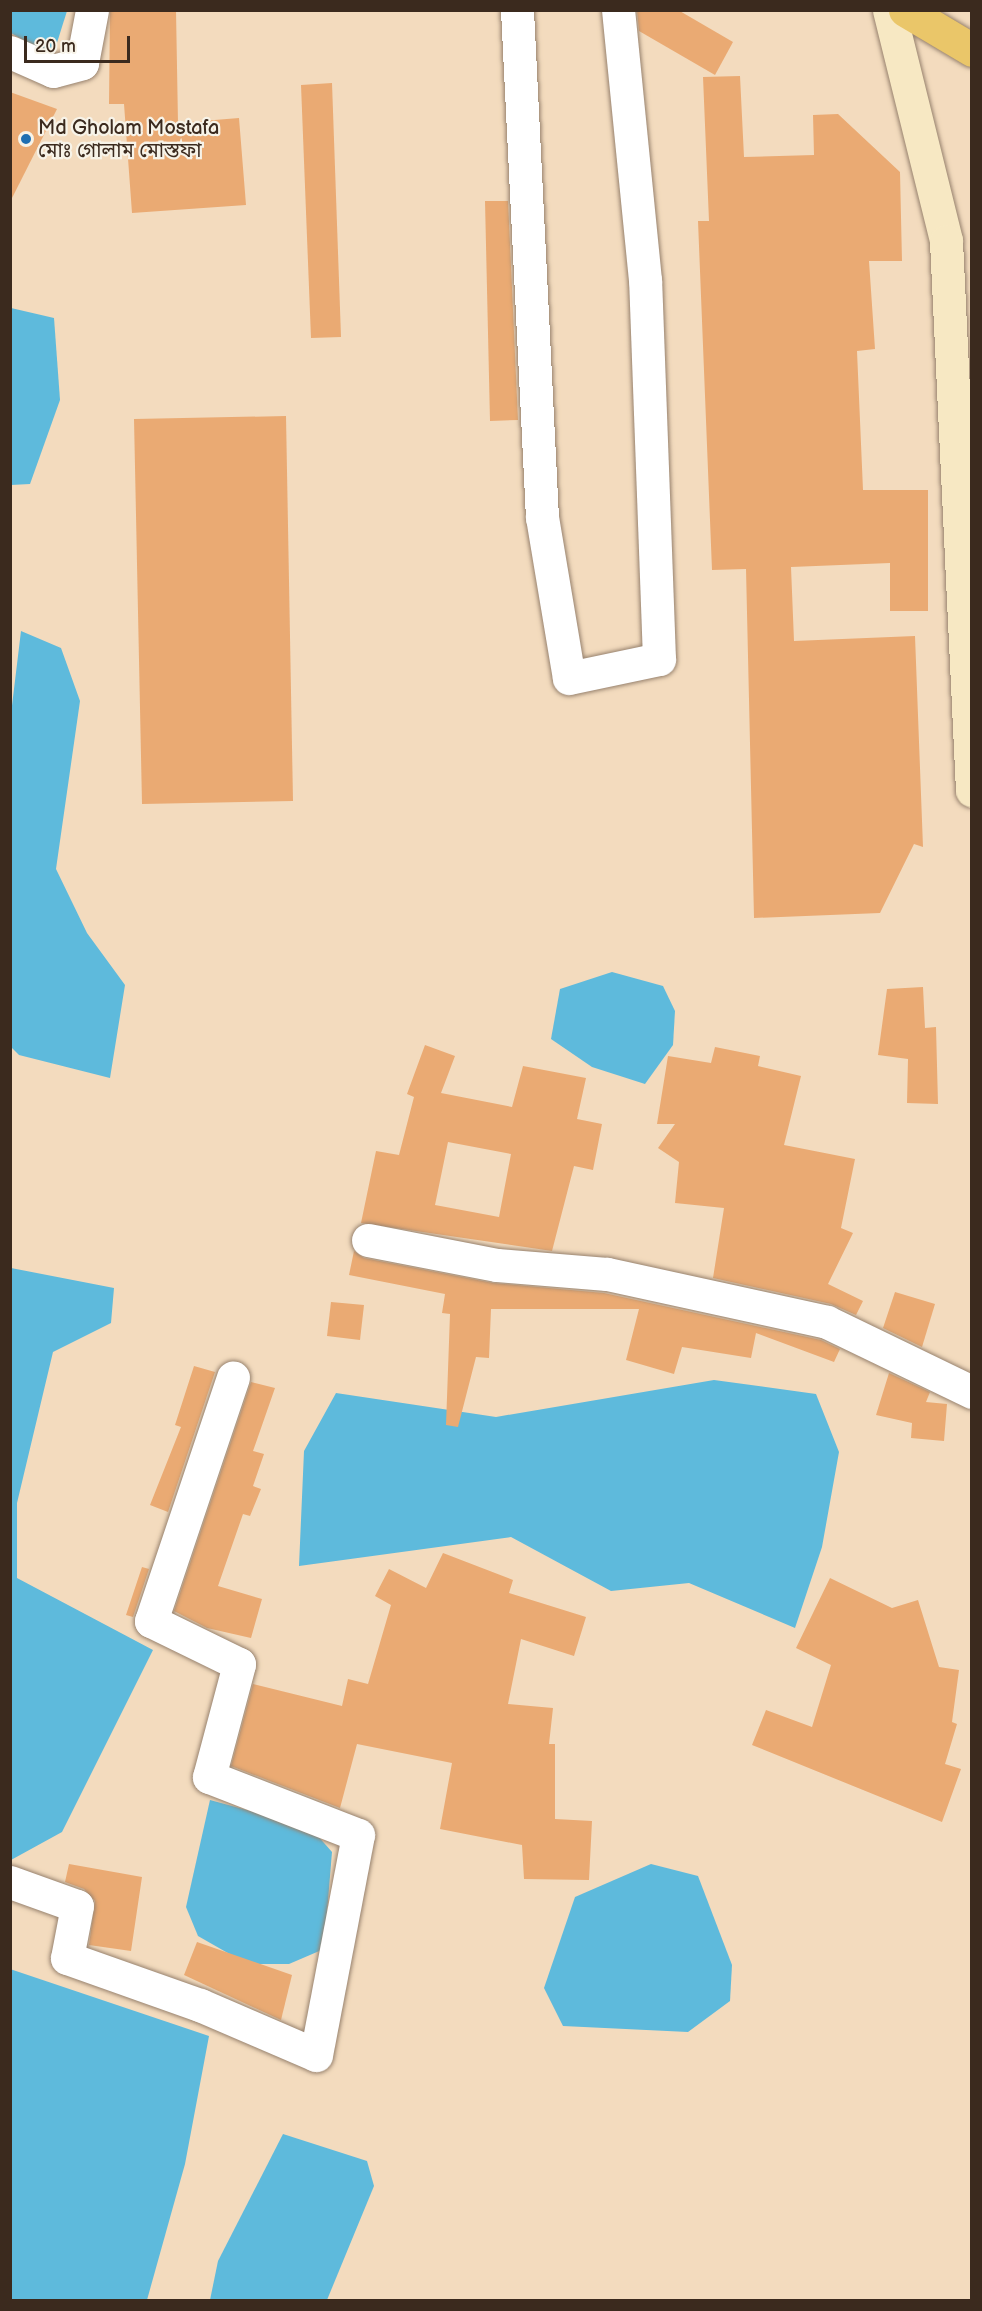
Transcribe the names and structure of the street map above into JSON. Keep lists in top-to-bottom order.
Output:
{
  "places": ["Md Gholam Mostafa মোঃ গোলাম মোস্তফা"],
  "scale_bar": "20 m"
}
